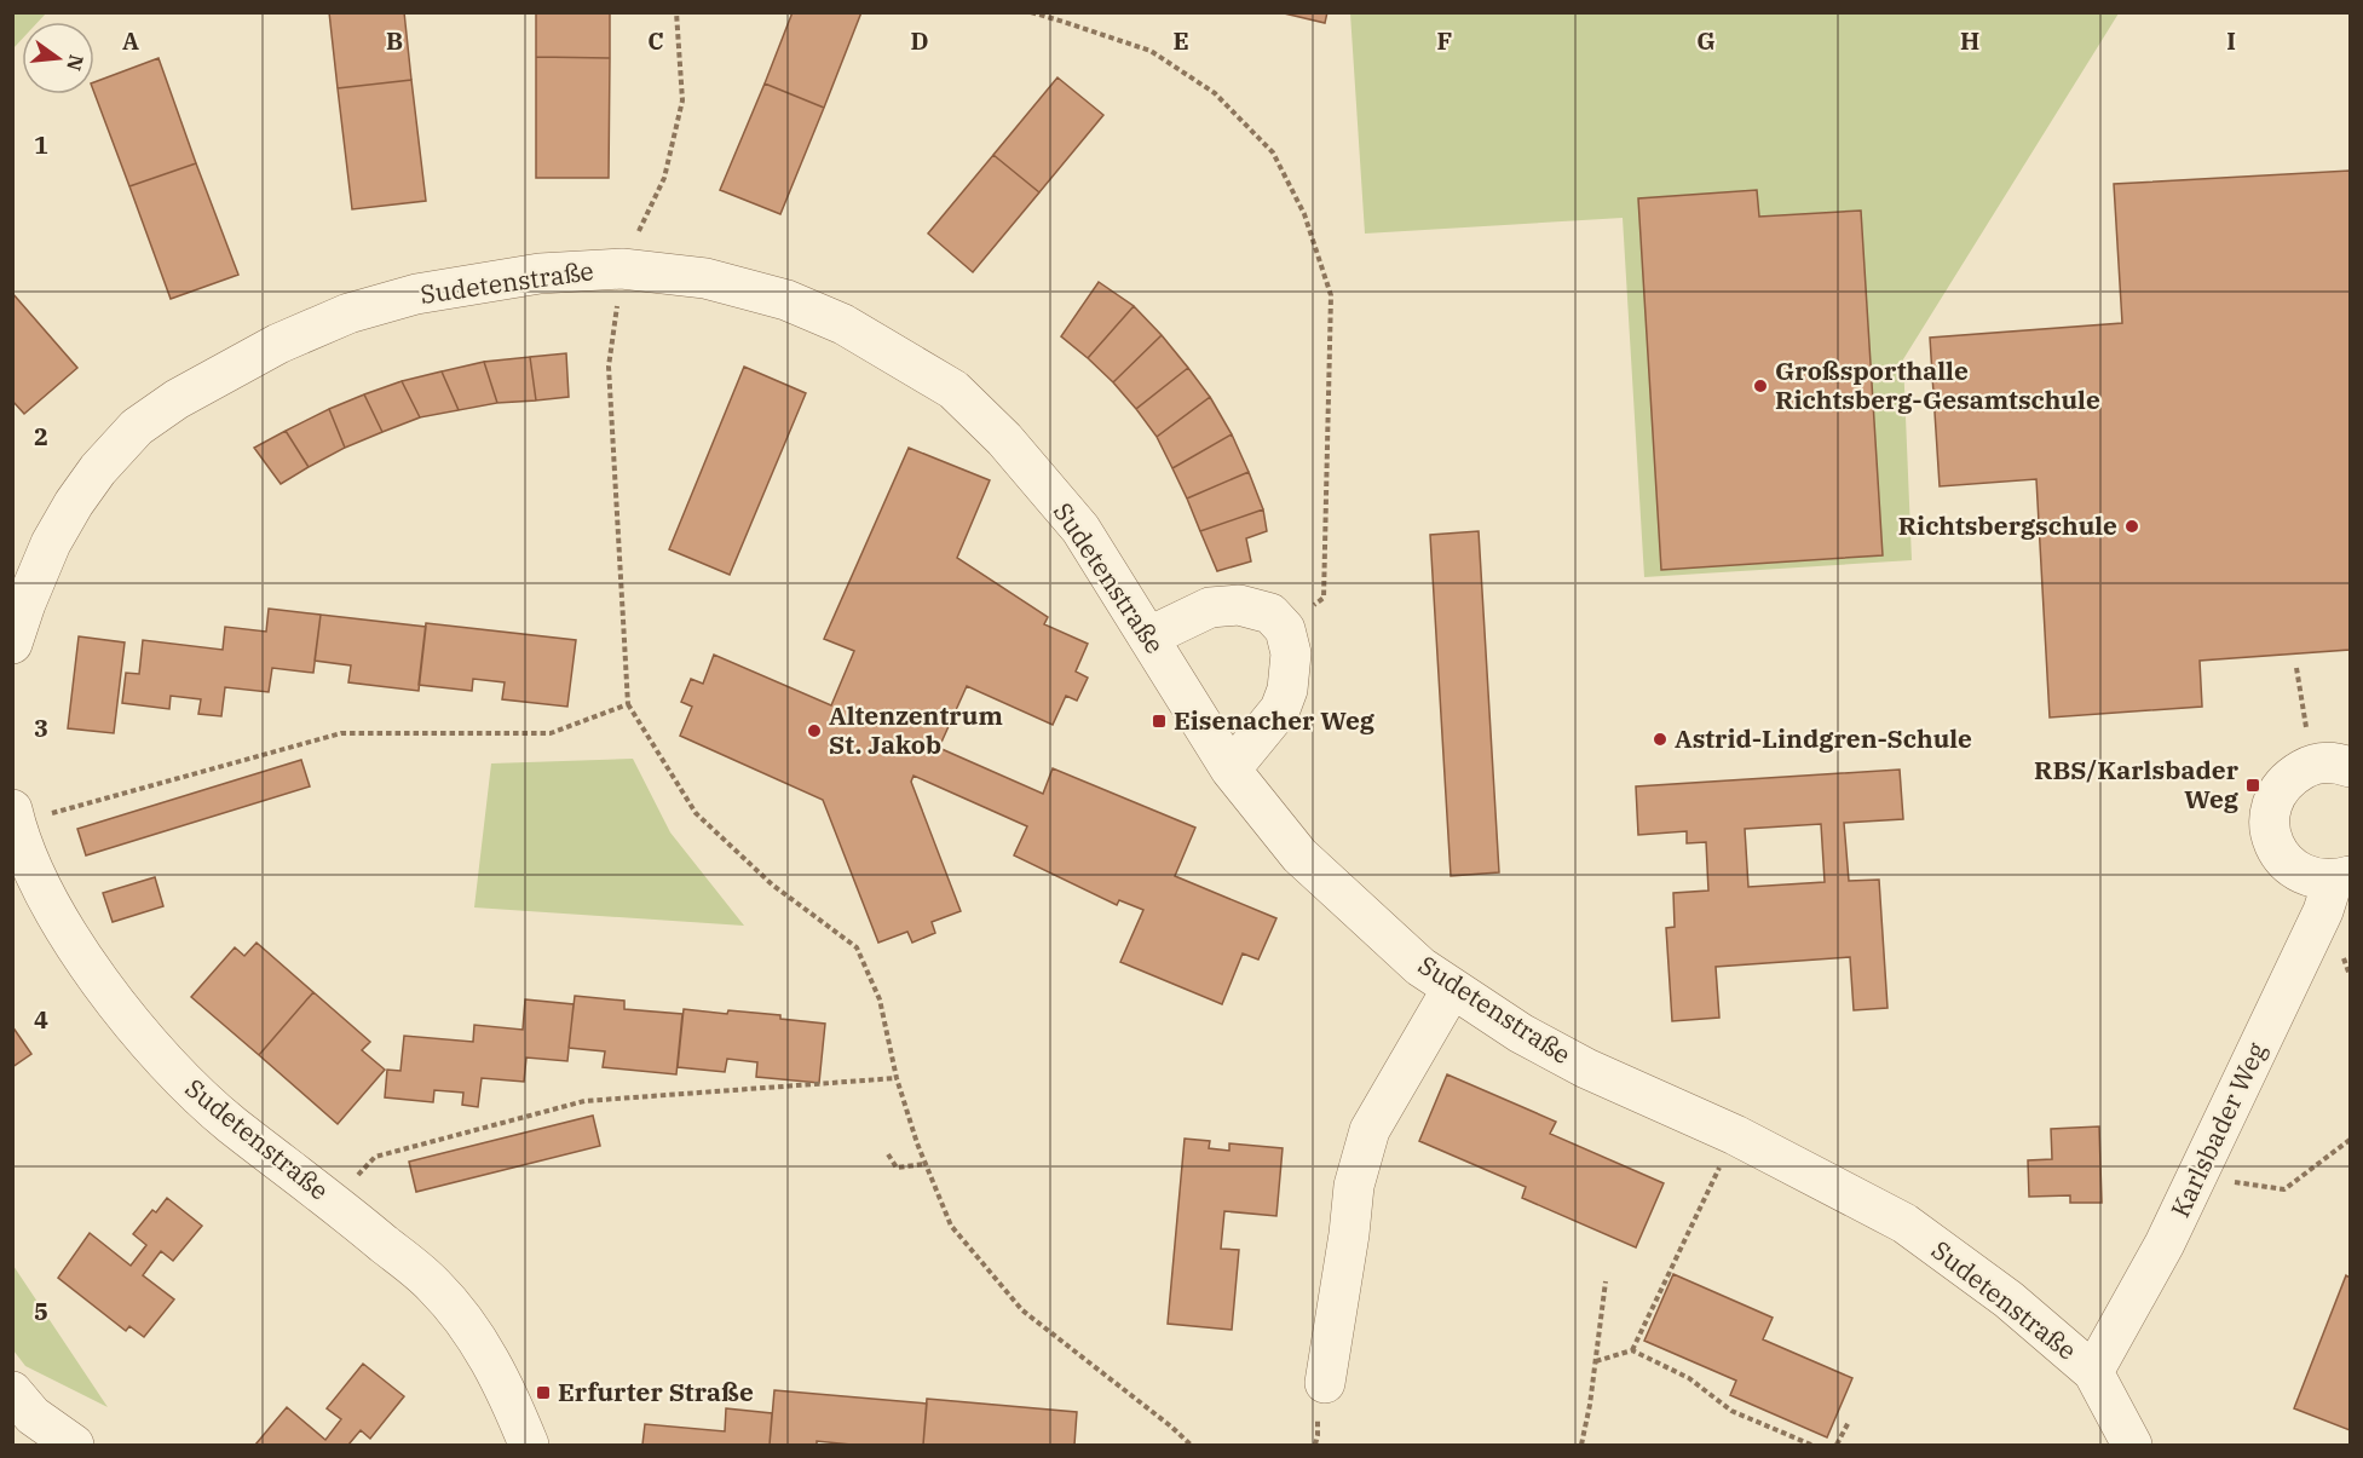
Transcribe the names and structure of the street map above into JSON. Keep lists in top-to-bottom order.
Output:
{
  "streets": {
    "street": ["Sudetenstraße", "Karlsbader Weg"]
  },
  "crossings": [
    ["Sudetenstraße", "Karlsbader Weg"]
  ],
  "places": {
    "other": [
      "Großsporthalle Richtsberg-Gesamtschule",
      "Richtsbergschule",
      "Altenzentrum St. Jakob",
      "Astrid-Lindgren-Schule"
    ],
    "transit": ["Eisenacher Weg", "RBS/Karlsbader Weg", "Erfurter Straße"]
  },
  "north": "right",
  "grid": {
    "columns": [
      "A",
      "B",
      "C",
      "D",
      "E",
      "F",
      "G",
      "H",
      "I"
    ],
    "rows": [
      "1",
      "2",
      "3",
      "4",
      "5"
    ]
  }
}
